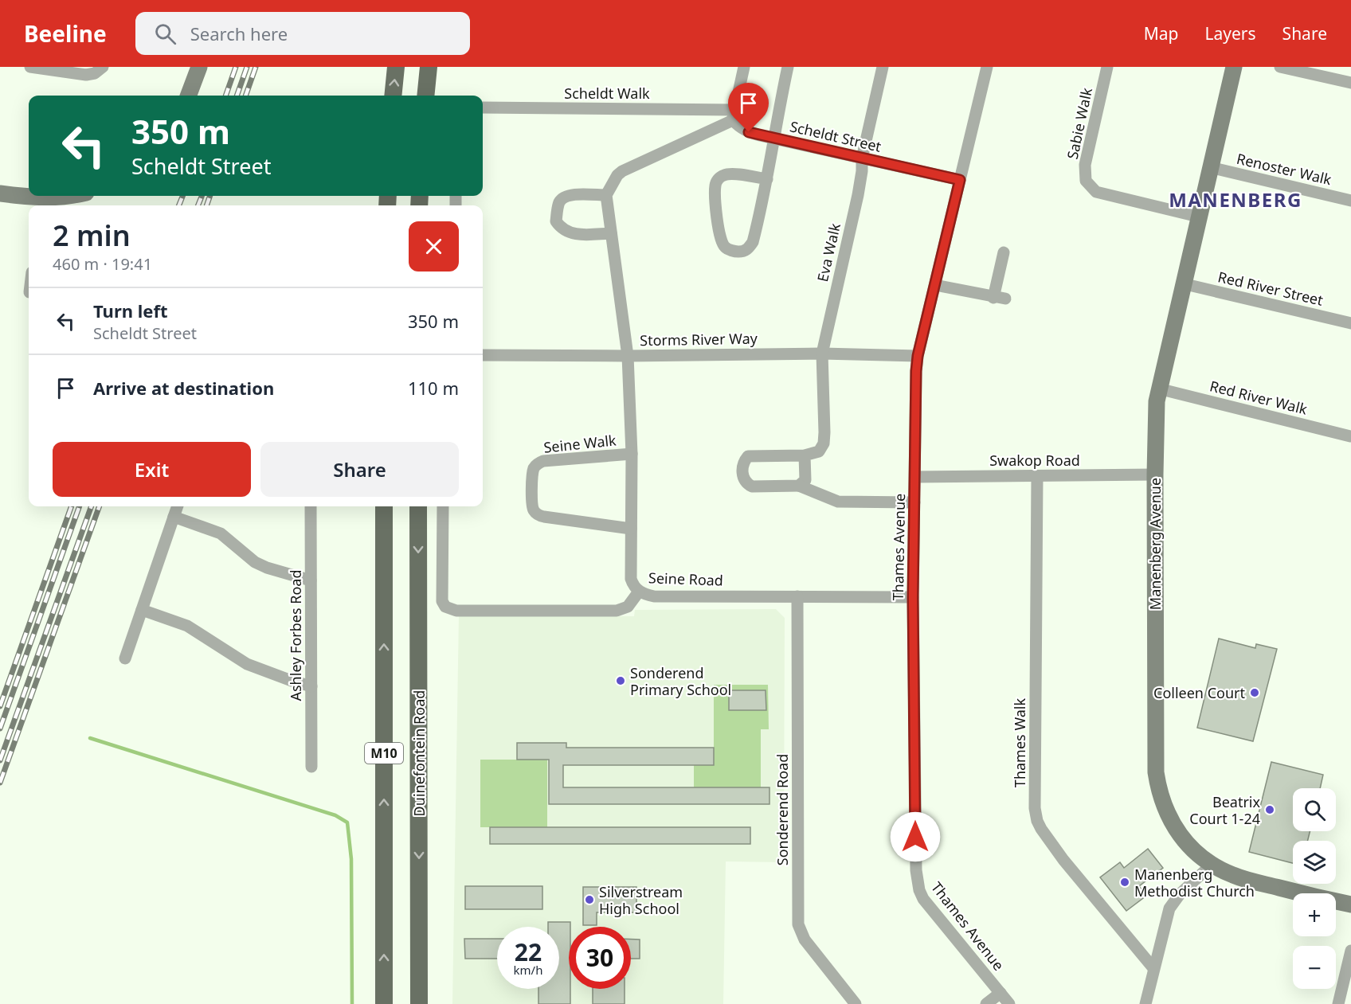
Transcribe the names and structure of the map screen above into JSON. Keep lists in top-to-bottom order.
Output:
{
  "streets": {
    "main road": ["M10", "Duinefontein Road"],
    "street": [
      "Scheldt Walk",
      "Sabie Walk",
      "Scheldt Street",
      "Renoster Walk",
      "Eva Walk",
      "Red River Street",
      "Storms River Way",
      "Red River Walk",
      "Seine Walk",
      "Swakop Road",
      "Manenberg Avenue",
      "Thames Avenue",
      "Seine Road",
      "Ashley Forbes Road",
      "Thames Walk",
      "Sonderend Road"
    ]
  },
  "crossings": [
    ["Scheldt Walk", "Scheldt Street"],
    ["Sabie Walk", "Manenberg Avenue"],
    ["Scheldt Street", "Eva Walk"],
    ["Scheldt Street", "Thames Avenue"],
    ["Renoster Walk", "Manenberg Avenue"],
    ["Eva Walk", "Storms River Way"],
    ["Red River Street", "Manenberg Avenue"],
    ["Storms River Way", "Thames Avenue"],
    ["Storms River Way", "Seine Road"],
    ["Red River Walk", "Manenberg Avenue"],
    ["Seine Walk", "Seine Road"],
    ["Swakop Road", "Manenberg Avenue"],
    ["Swakop Road", "Thames Avenue"],
    ["Swakop Road", "Thames Walk"],
    ["Thames Avenue", "Seine Road"],
    ["Seine Road", "Sonderend Road"]
  ],
  "districts": ["MANENBERG"],
  "places": [
    "Sonderend Primary School",
    "Colleen Court",
    "Beatrix Court 1-24",
    "Manenberg Methodist Church",
    "Silverstream High School"
  ],
  "page": {
    "header": "Beeline",
    "search": "Search here",
    "nav": ["Map", "Layers", "Share"],
    "turn": ["350 m", "Scheldt Street"],
    "heading": ["2 min", "460 m · 19:41"],
    "list": [
      {
        "name": "Turn left",
        "note": "Scheldt Street",
        "value": "350 m"
      },
      {
        "name": "Arrive at destination",
        "value": "110 m"
      }
    ],
    "buttons": ["Exit", "Share"],
    "map_buttons": ["+", "−"],
    "speed": "22 km/h",
    "limit": "30"
  }
}
